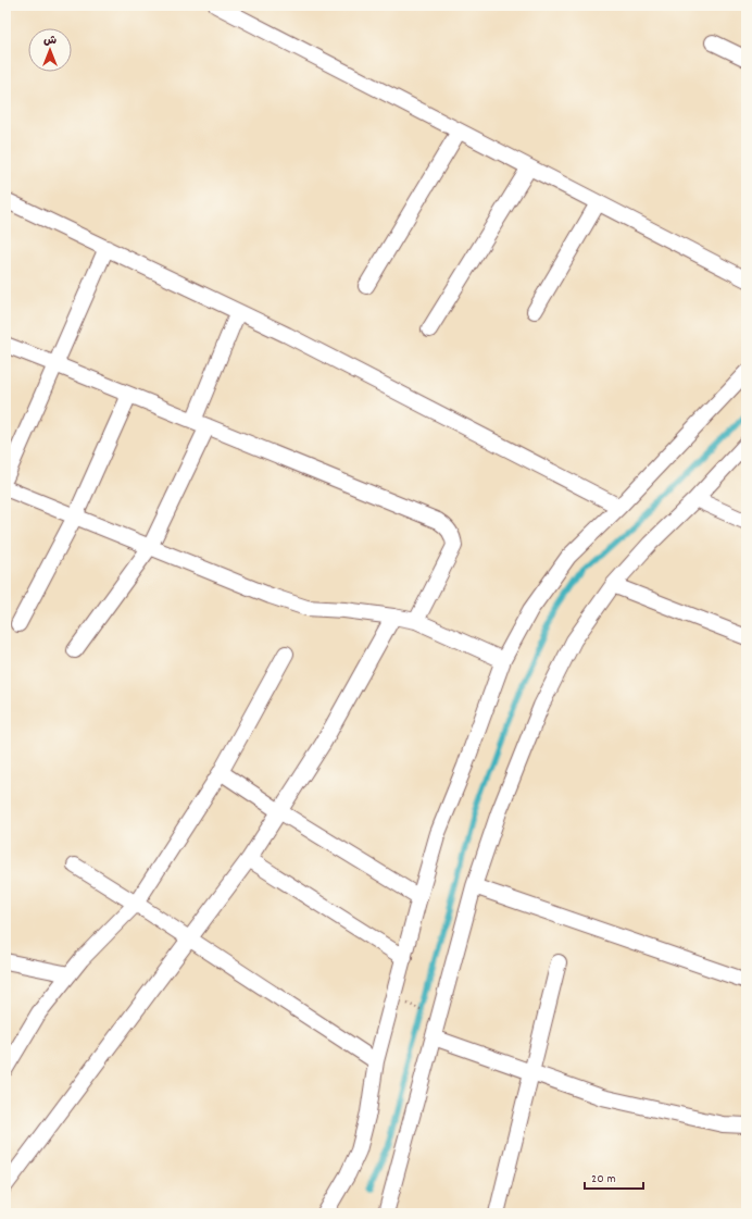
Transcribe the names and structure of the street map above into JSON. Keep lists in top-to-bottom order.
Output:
{
  "scale_bar": "20 m",
  "north": "top"
}
